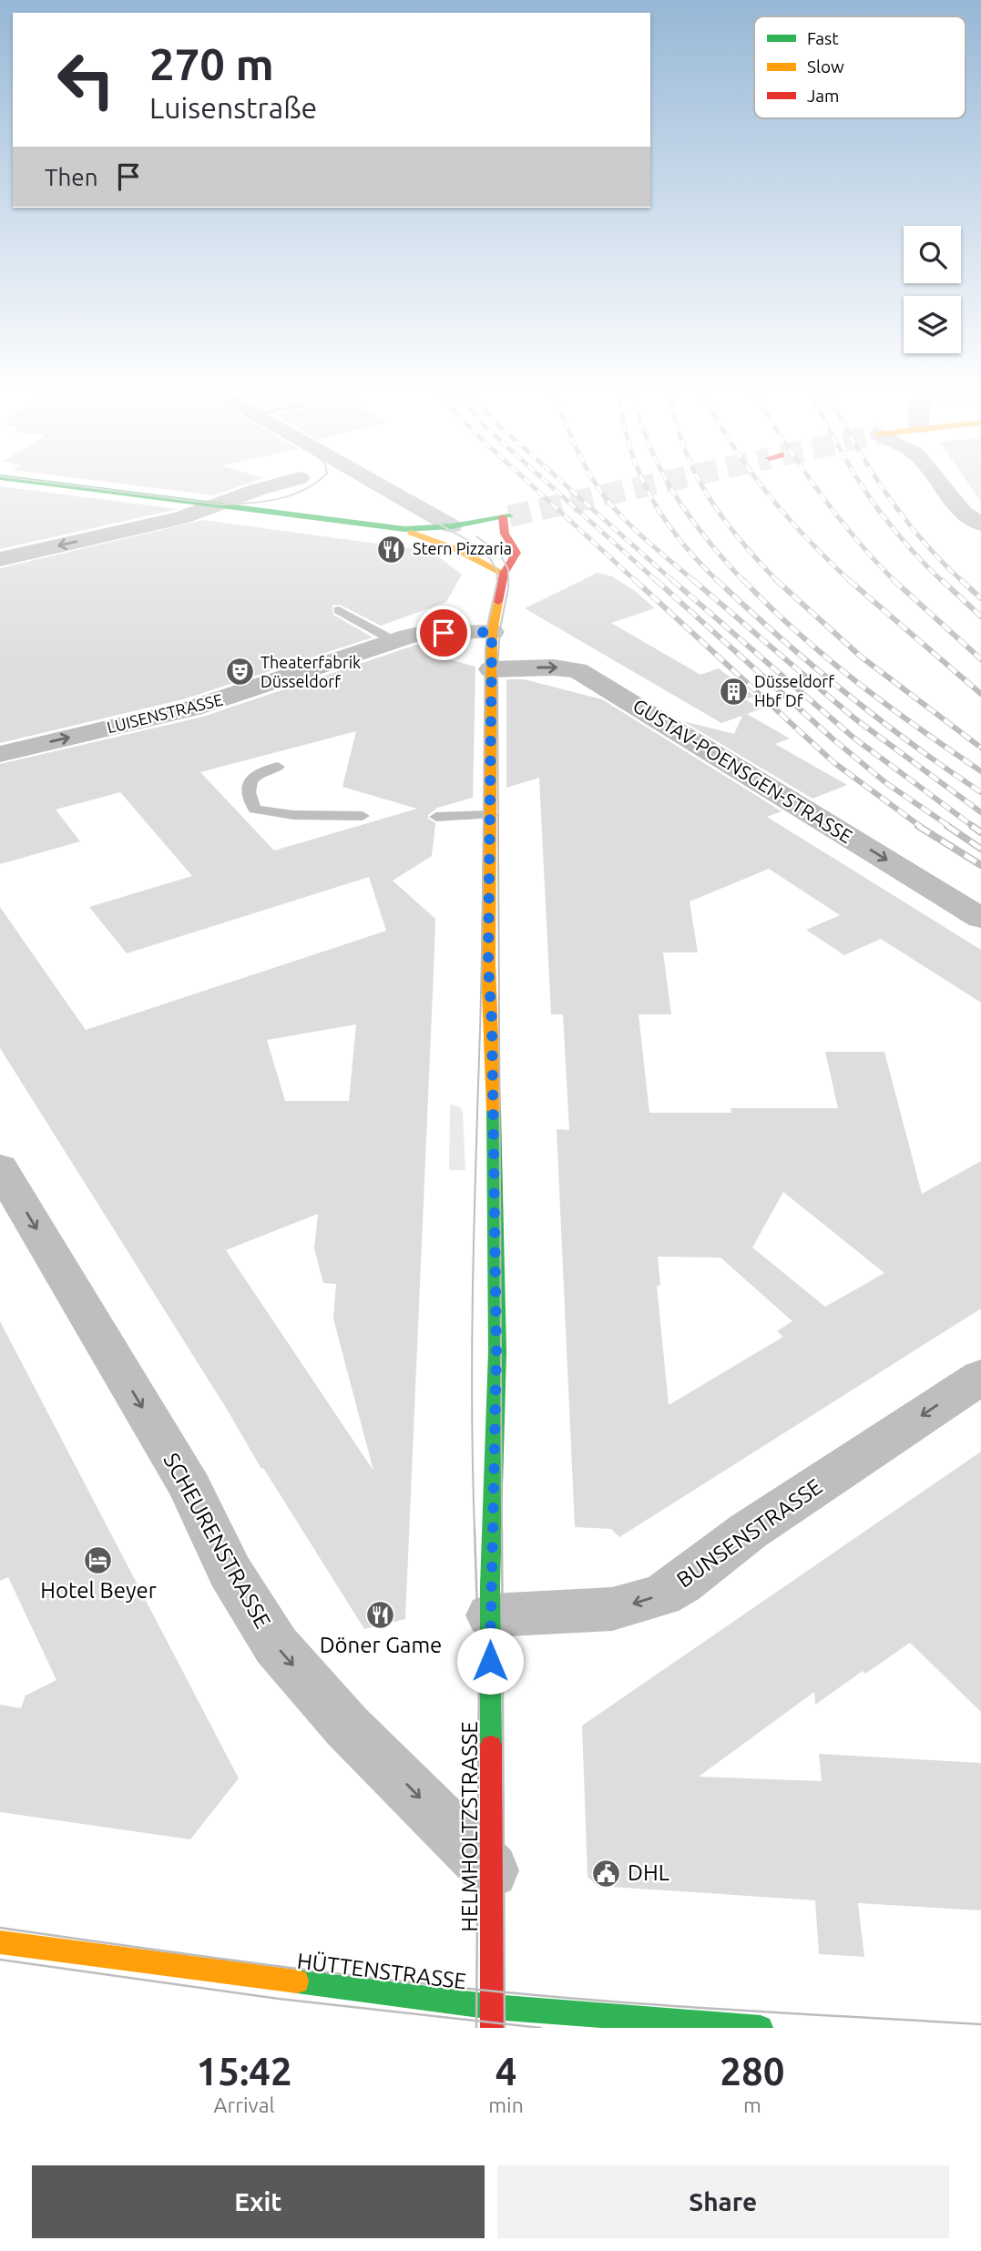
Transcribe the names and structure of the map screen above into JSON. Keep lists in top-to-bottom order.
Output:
{
  "streets": {
    "street": [
      "LUISENSTRASSE",
      "GUSTAV-POENSGEN-STRASSE",
      "BUNSENSTRASSE",
      "SCHEURENSTRASSE",
      "HELMHOLTZSTRASSE",
      "HÜTTENSTRASSE"
    ]
  },
  "crossings": [
    ["LUISENSTRASSE", "HELMHOLTZSTRASSE"],
    ["GUSTAV-POENSGEN-STRASSE", "HELMHOLTZSTRASSE"],
    ["BUNSENSTRASSE", "HELMHOLTZSTRASSE"],
    ["SCHEURENSTRASSE", "HELMHOLTZSTRASSE"],
    ["HELMHOLTZSTRASSE", "HÜTTENSTRASSE"]
  ],
  "one_way": ["GUSTAV-POENSGEN-STRASSE", "BUNSENSTRASSE", "SCHEURENSTRASSE"],
  "places": {
    "restaurant": ["Stern Pizzaria", "Döner Game"],
    "theatre": ["Theaterfabrik Düsseldorf"],
    "building": ["Düsseldorf Hbf Df"],
    "hotel": ["Hotel Beyer"],
    "public building": ["DHL"]
  },
  "legend": ["Fast", "Slow", "Jam"],
  "page": {
    "turn": ["270 m", "Luisenstraße"],
    "then": "Then",
    "eta": [
      "15:42",
      "Arrival",
      "4",
      "min",
      "280",
      "m"
    ],
    "buttons": ["Exit", "Share"]
  }
}
